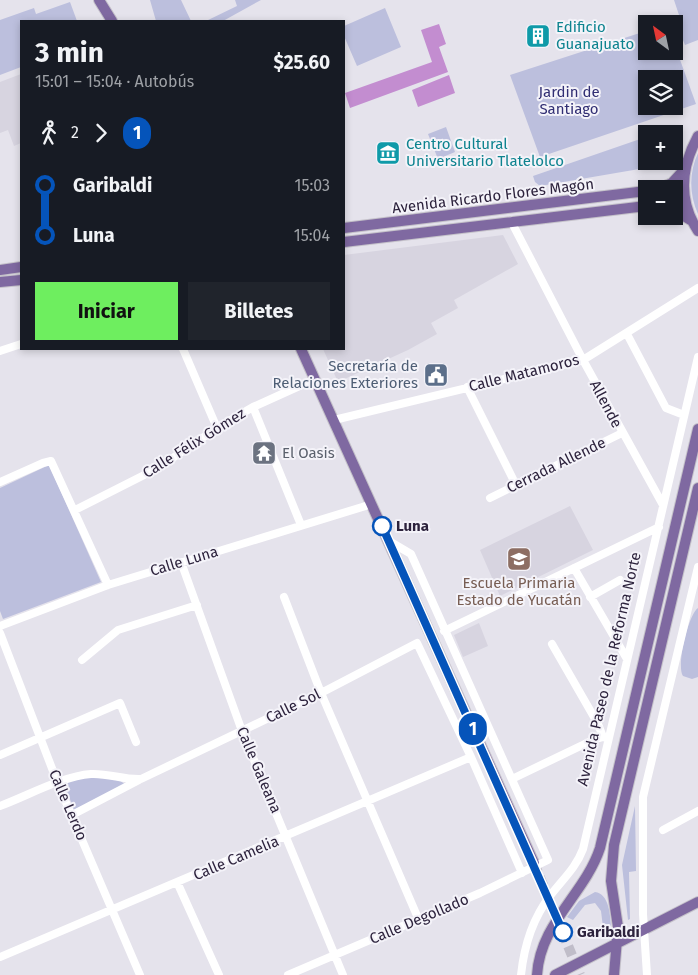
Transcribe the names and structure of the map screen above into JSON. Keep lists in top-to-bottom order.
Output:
{
  "streets": {
    "main road": ["Avenida Ricardo Flores Magón"],
    "street": [
      "Calle Matamoros",
      "Allende",
      "Calle Félix Gómez",
      "Cerrada Allende",
      "Calle Luna",
      "Avenida Paseo de la Reforma Norte",
      "Calle Sol",
      "Calle Galeana",
      "Calle Lerdo",
      "Calle Camelia",
      "Calle Degollado"
    ]
  },
  "crossings": [
    ["Avenida Ricardo Flores Magón", "Allende"],
    ["Calle Matamoros", "Allende"],
    ["Allende", "Cerrada Allende"],
    ["Allende", "Avenida Paseo de la Reforma Norte"],
    ["Calle Luna", "Calle Galeana"],
    ["Calle Sol", "Calle Galeana"],
    ["Calle Sol", "Calle Lerdo"],
    ["Calle Sol", "Calle Camelia"],
    ["Calle Galeana", "Calle Camelia"],
    ["Calle Galeana", "Calle Degollado"],
    ["Calle Lerdo", "Calle Camelia"]
  ],
  "parks": ["Jardin de Santiago"],
  "places": {
    "building": ["Edificio Guanajuato"],
    "museum": ["Centro Cultural Universitario Tlatelolco"],
    "public building": ["Secretaría de Relaciones Exteriores"],
    "temple": ["El Oasis"],
    "other": ["Luna", "Garibaldi"],
    "school or university": ["Escuela Primaria Estado de Yucatán"]
  },
  "lines": ["bus line 1"],
  "north": "top left",
  "page": {
    "on_map": "1",
    "map_buttons": ["+", "−"],
    "heading": ["3 min", "15:01 – 15:04 · Autobús", "$25.60"],
    "legs": ["2", "1"],
    "list": [
      {
        "name": "Garibaldi",
        "value": "15:03"
      },
      {
        "name": "Luna",
        "value": "15:04"
      }
    ],
    "buttons": ["Iniciar", "Billetes"]
  }
}
